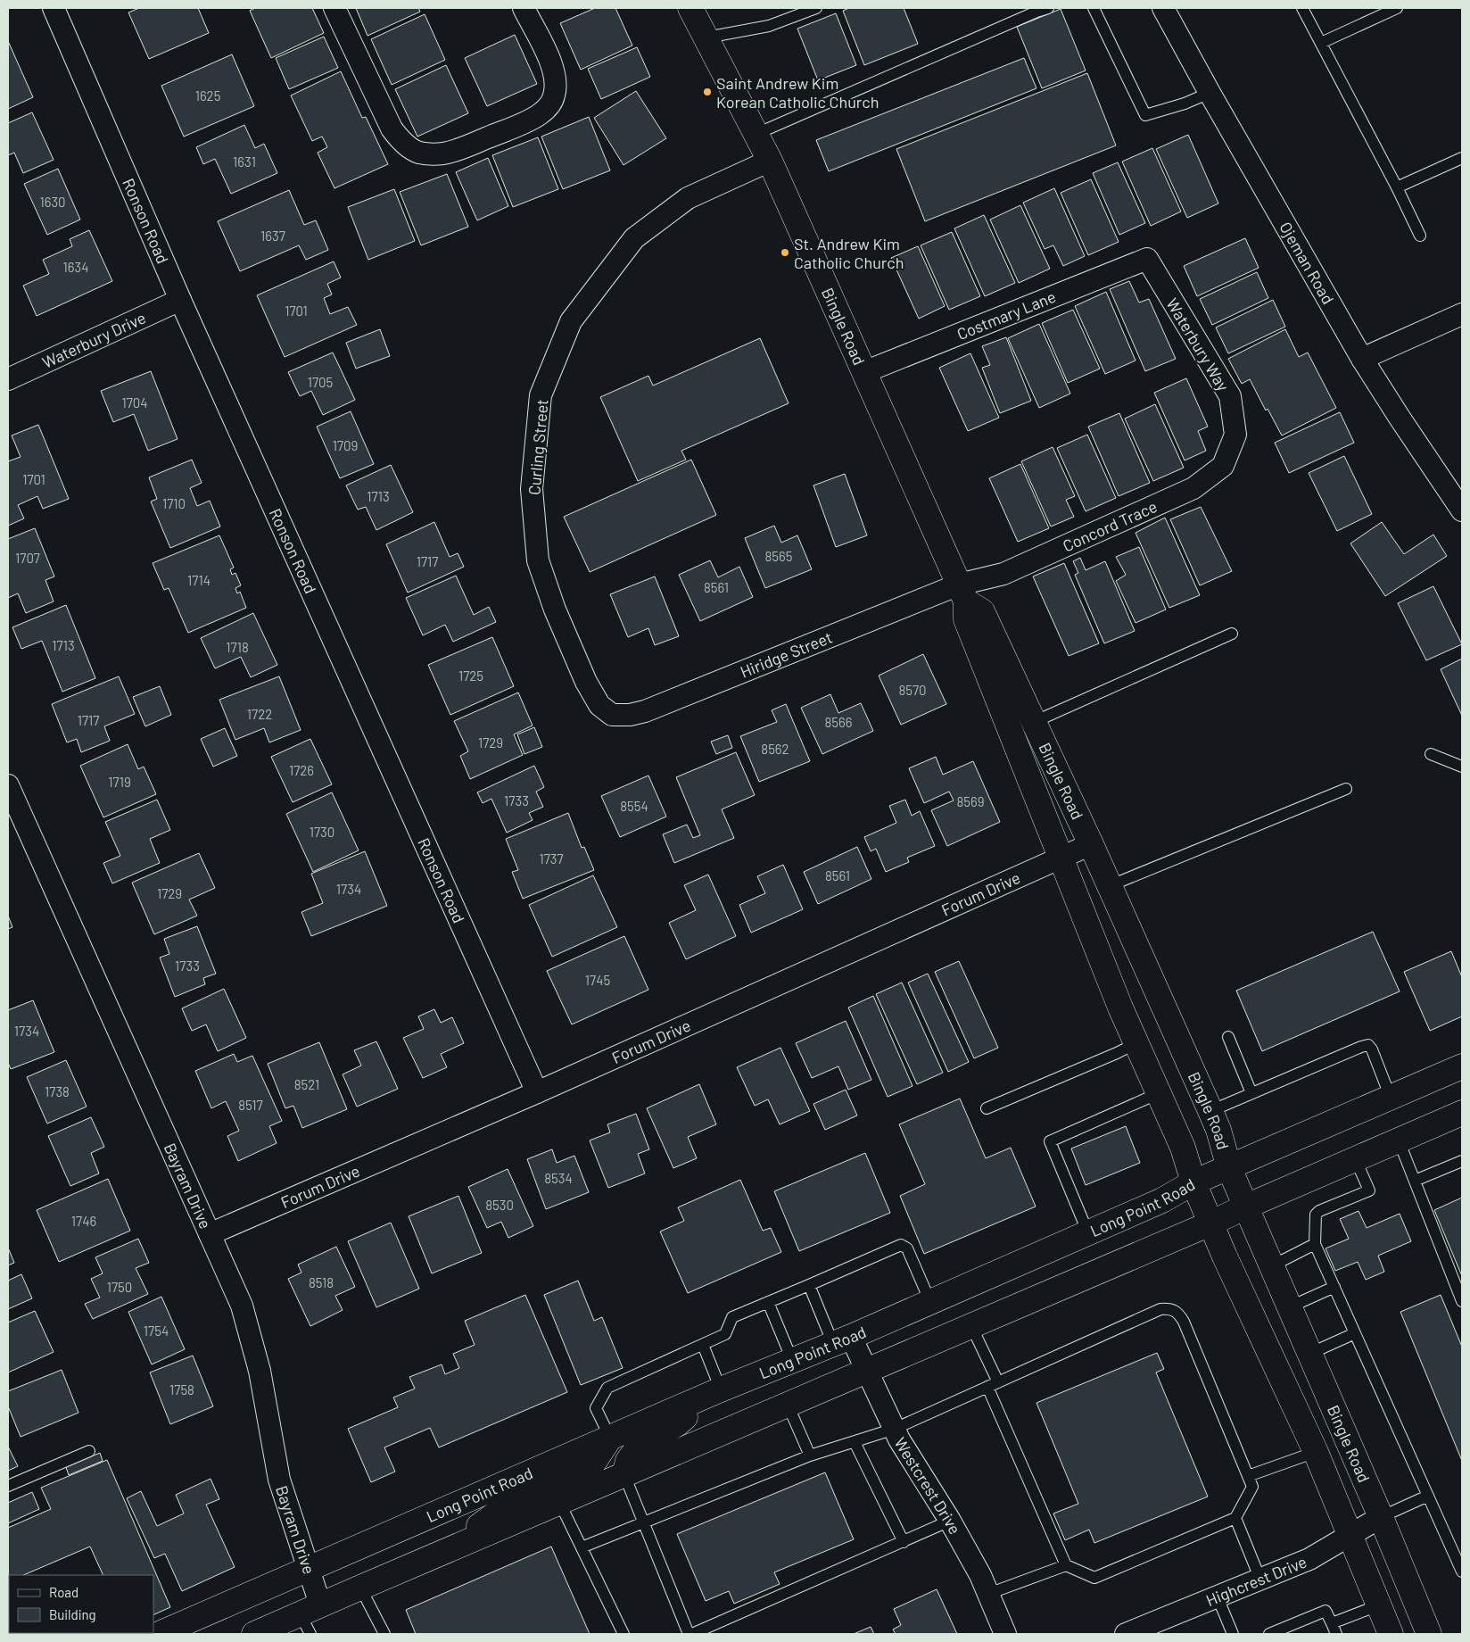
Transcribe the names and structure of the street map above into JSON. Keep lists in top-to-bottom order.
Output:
{
  "streets": {
    "main road": ["Bingle Road", "Long Point Road"],
    "street": [
      "Ronson Road",
      "Ojeman Road",
      "Costmary Lane",
      "Waterbury Drive",
      "Waterbury Way",
      "Curling Street",
      "Concord Trace",
      "Hiridge Street",
      "Forum Drive",
      "Bayram Drive",
      "Westcrest Drive",
      "Highcrest Drive"
    ]
  },
  "crossings": [
    ["Ronson Road", "Waterbury Drive"],
    ["Ronson Road", "Forum Drive"],
    ["Costmary Lane", "Bingle Road"],
    ["Costmary Lane", "Waterbury Way"],
    ["Bingle Road", "Curling Street"],
    ["Bingle Road", "Concord Trace"],
    ["Bingle Road", "Hiridge Street"],
    ["Bingle Road", "Forum Drive"],
    ["Bingle Road", "Long Point Road"],
    ["Bingle Road", "Highcrest Drive"],
    ["Waterbury Way", "Concord Trace"],
    ["Curling Street", "Hiridge Street"],
    ["Concord Trace", "Hiridge Street"],
    ["Forum Drive", "Bayram Drive"],
    ["Bayram Drive", "Long Point Road"],
    ["Long Point Road", "Westcrest Drive"]
  ],
  "places": ["Saint Andrew Kim Korean Catholic Church", "St. Andrew Kim Catholic Church"],
  "house_numbers": [
    "1625",
    "1631",
    "1630",
    "1637",
    "1634",
    "1701",
    "1705",
    "1704",
    "1709",
    "1701",
    "1713",
    "1710",
    "8565",
    "1707",
    "1717",
    "1714",
    "8561",
    "1713",
    "1718",
    "1725",
    "8570",
    "1722",
    "1717",
    "8566",
    "1729",
    "8562",
    "1726",
    "1719",
    "1733",
    "8569",
    "8554",
    "1730",
    "1737",
    "8561",
    "1734",
    "1729",
    "1733",
    "1745",
    "1734",
    "8521",
    "1738",
    "8517",
    "8534",
    "8530",
    "1746",
    "8518",
    "1750",
    "1754",
    "1758"
  ],
  "legend": ["Road", "Building"]
}
